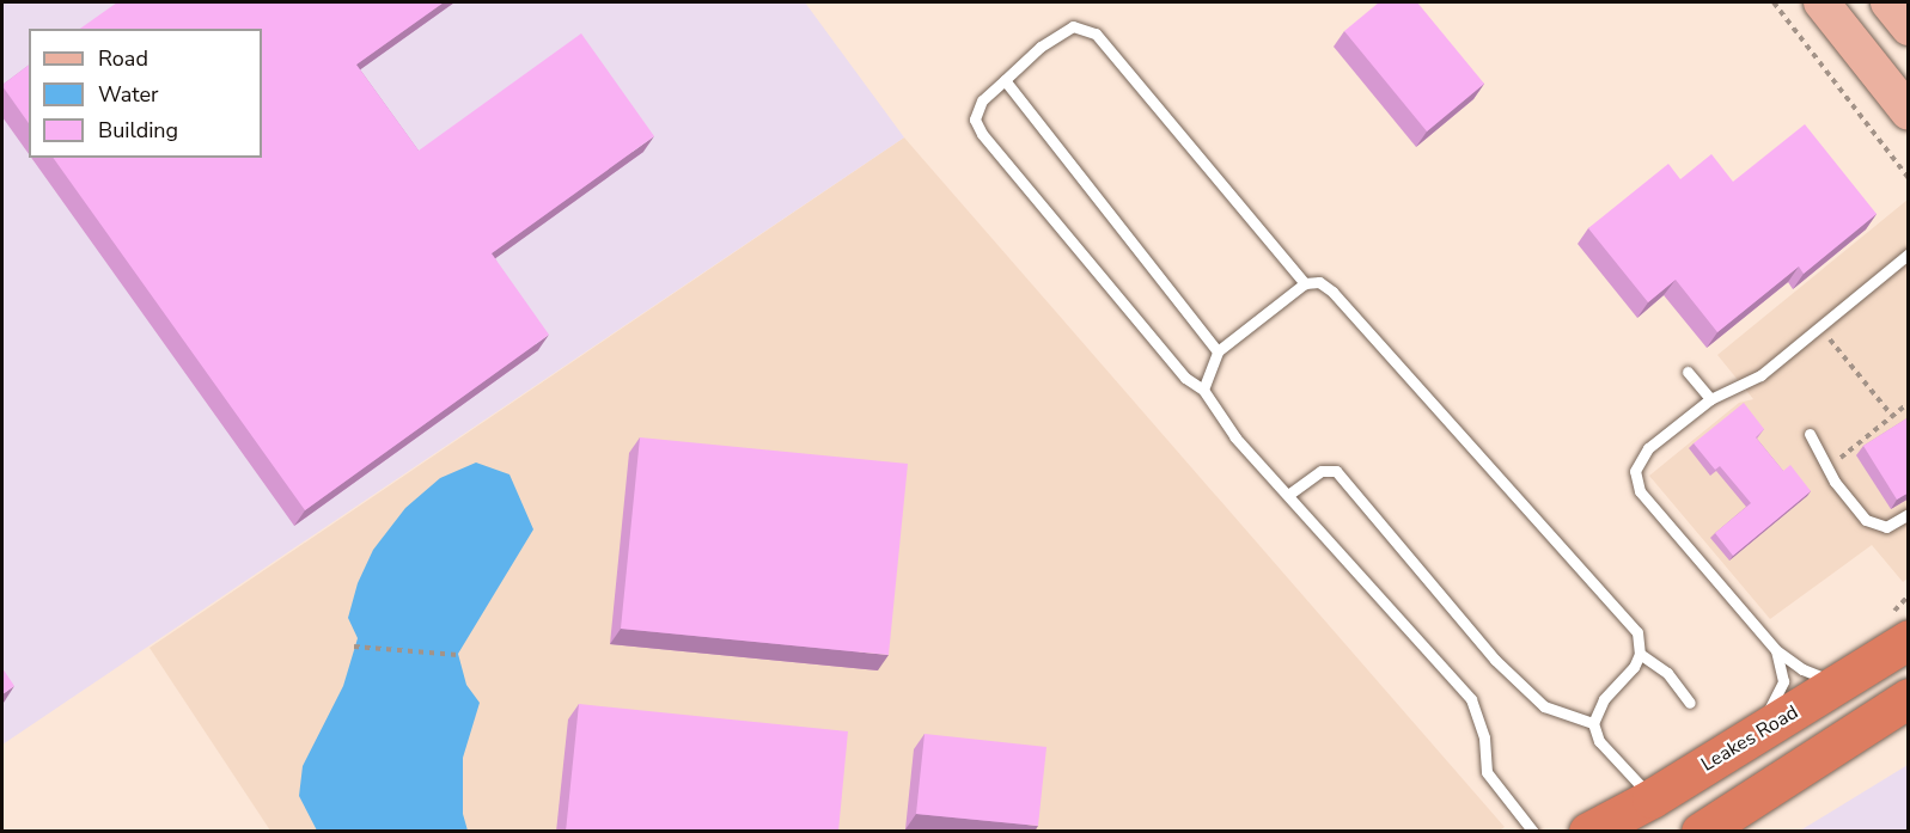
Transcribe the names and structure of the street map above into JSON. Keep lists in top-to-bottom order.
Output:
{
  "streets": {
    "highway": ["Leakes Road"]
  },
  "legend": ["Road", "Water", "Building"]
}
